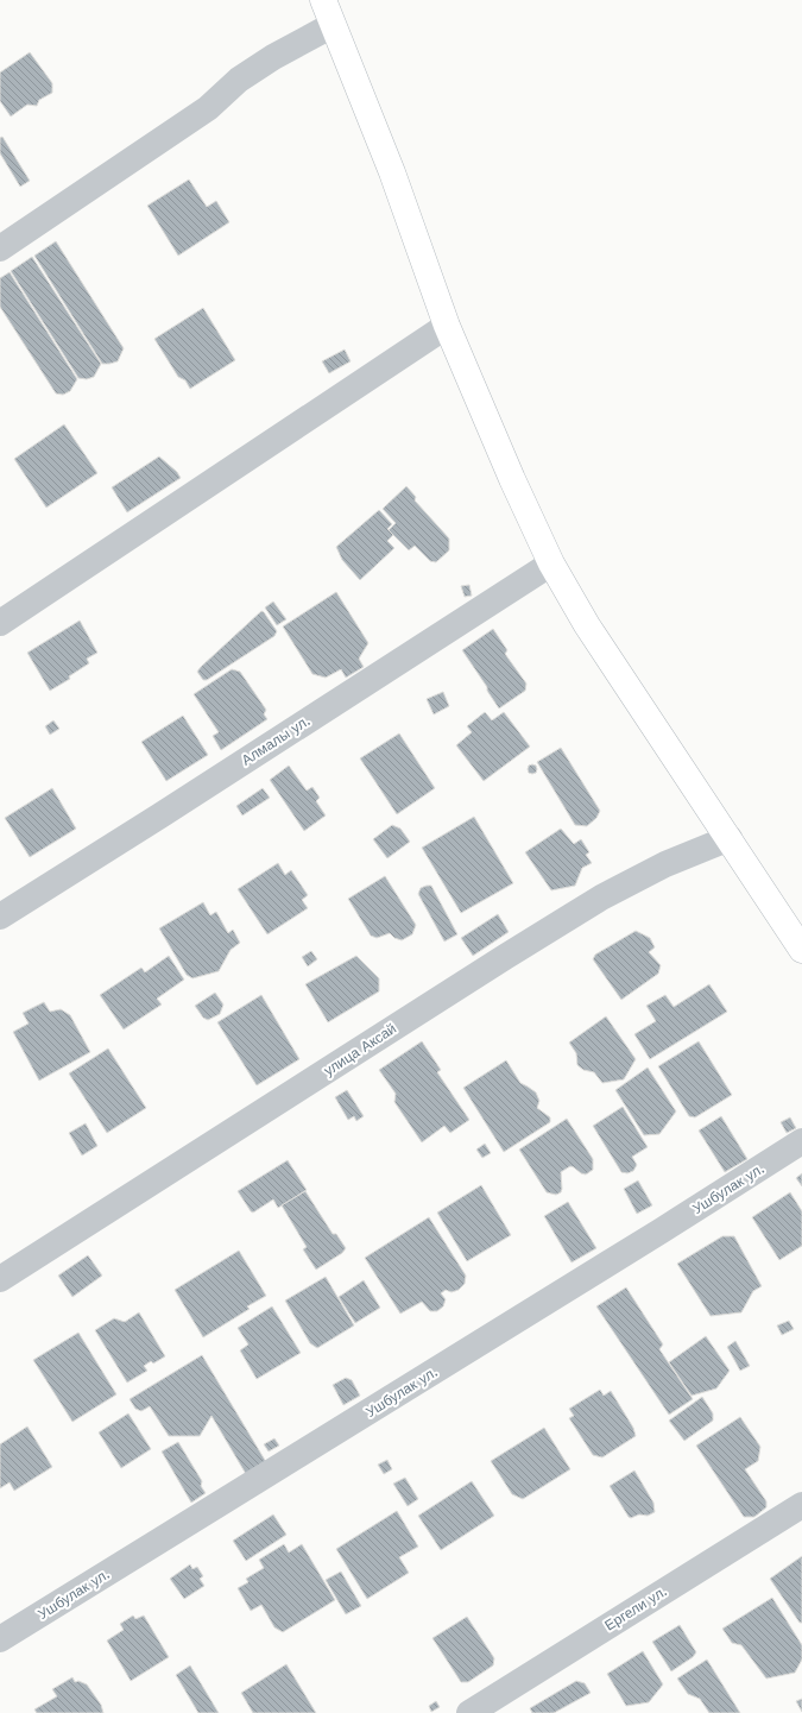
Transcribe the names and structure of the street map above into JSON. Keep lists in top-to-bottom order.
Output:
{
  "streets": {
    "street": [
      "Алмалы ул.",
      "улица Аксай",
      "Ушбулак ул.",
      "Ергели ул."
    ]
  }
}
